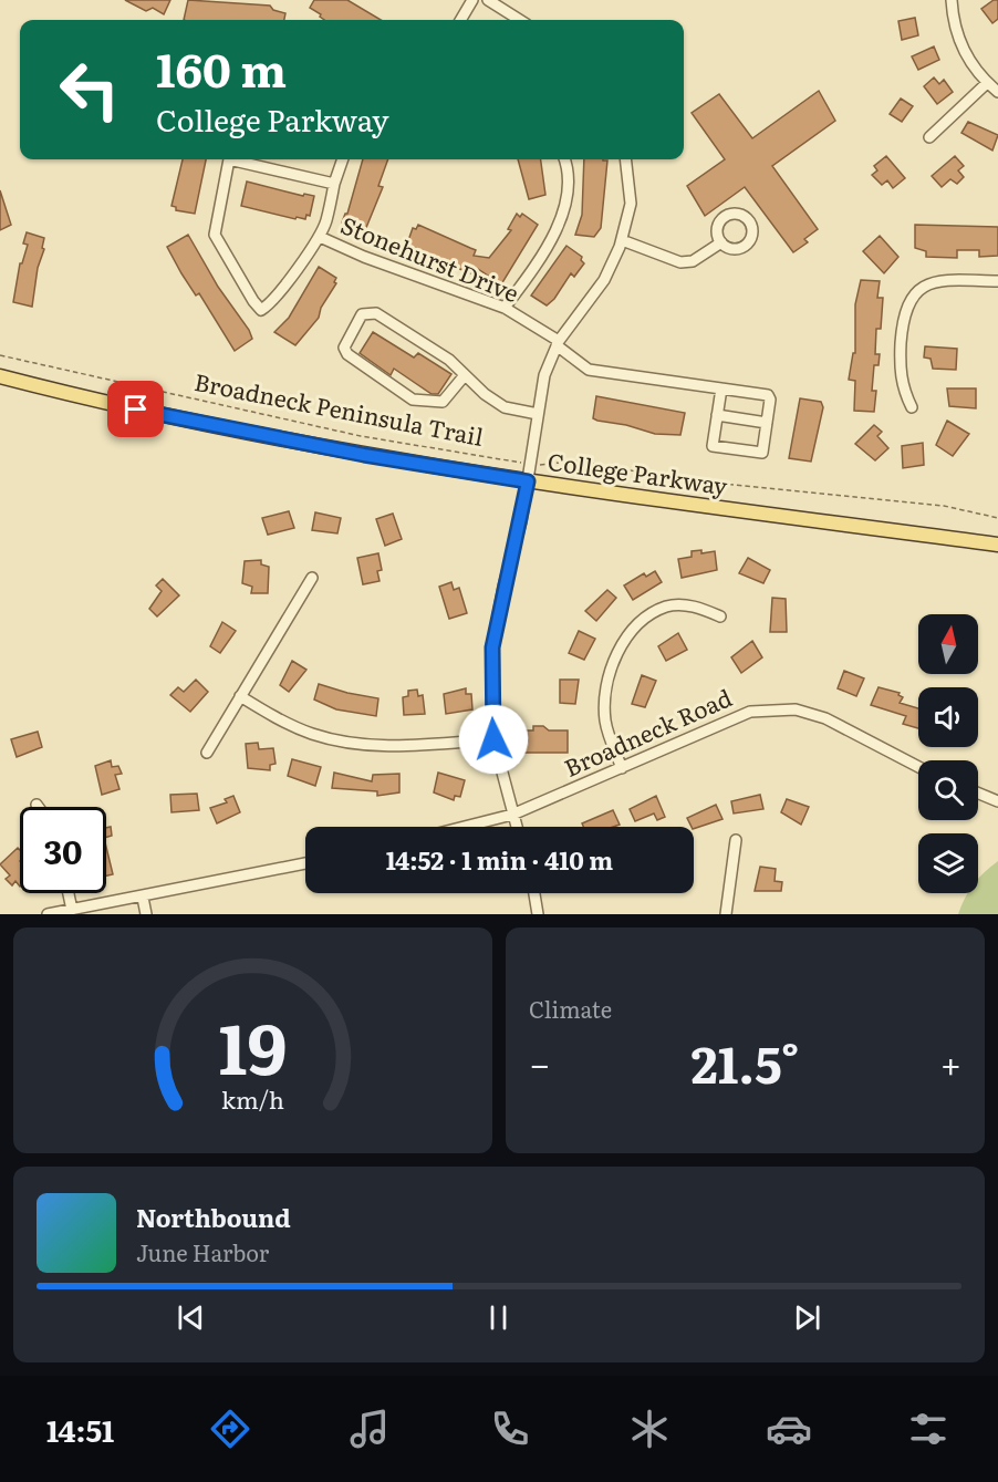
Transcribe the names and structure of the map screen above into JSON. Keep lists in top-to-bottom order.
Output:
{
  "streets": {
    "main road": ["College Parkway"],
    "street": ["Stonehurst Drive", "Broadneck Road"],
    "path": ["Broadneck Peninsula Trail"]
  },
  "north": "top",
  "page": {
    "turn": ["160 m", "College Parkway"],
    "limit": "30",
    "trip": "14:52 · 1 min · 410 m",
    "tile": "Climate",
    "heat": ["−", "21.5°", "+"],
    "song": ["Northbound", "June Harbor"],
    "tabs": "14:51",
    "gauge": ["19", "km/h"]
  }
}
